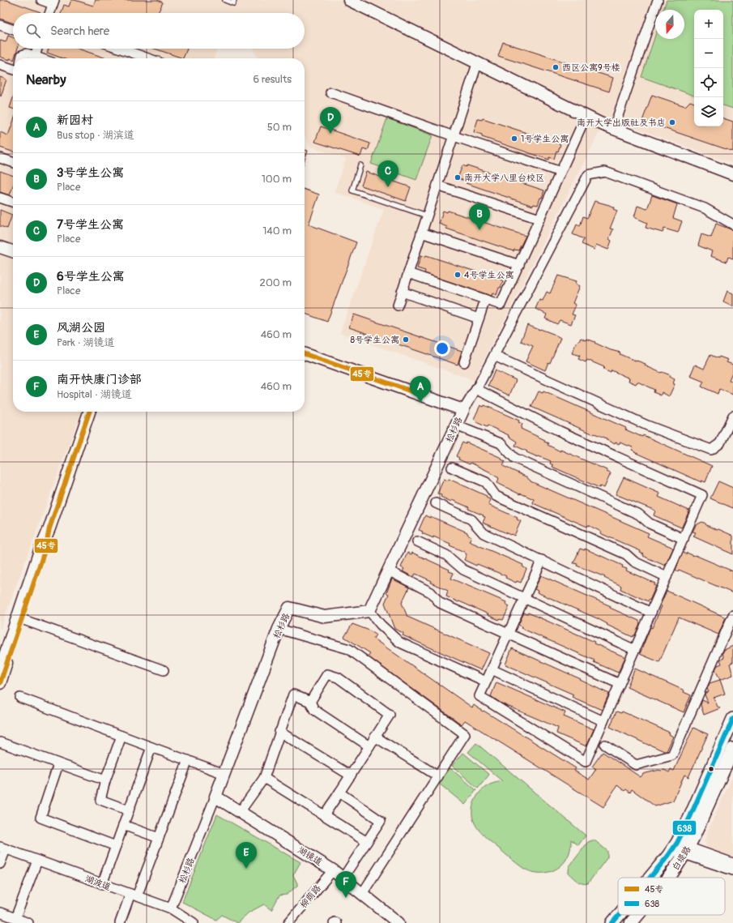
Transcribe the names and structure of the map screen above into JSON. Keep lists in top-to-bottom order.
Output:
{
  "streets": {
    "main road": ["白堤路"],
    "street": [
      "松杉路",
      "湖镜道",
      "湖波道",
      "柳荫路"
    ]
  },
  "crossings": [
    ["松杉路", "湖镜道"],
    ["松杉路", "湖波道"],
    ["湖镜道", "柳荫路"]
  ],
  "places": [
    "西区公寓9号楼",
    "南开大学出版社及书店",
    "1号学生公寓",
    "南开大学八里台校区",
    "4号学生公寓",
    "8号学生公寓"
  ],
  "lines": ["transit line 45专", "transit line 638"],
  "legend": ["45专", "638"],
  "north": "bottom",
  "page": {
    "map_buttons": ["+", "−"],
    "search": "Search here",
    "heading": ["Nearby", "6 results"],
    "list": [
      {
        "mark": "A",
        "name": "新园村",
        "note": "Bus stop · 湖滨道",
        "value": "50 m"
      },
      {
        "mark": "B",
        "name": "3号学生公寓",
        "note": "Place",
        "value": "100 m"
      },
      {
        "mark": "C",
        "name": "7号学生公寓",
        "note": "Place",
        "value": "140 m"
      },
      {
        "mark": "D",
        "name": "6号学生公寓",
        "note": "Place",
        "value": "200 m"
      },
      {
        "mark": "E",
        "name": "风湖公园",
        "note": "Park · 湖镜道",
        "value": "460 m"
      },
      {
        "mark": "F",
        "name": "南开快康门诊部",
        "note": "Hospital · 湖镜道",
        "value": "460 m"
      }
    ],
    "pins": [
      "D",
      "C",
      "B",
      "A",
      "E",
      "F"
    ]
  }
}
